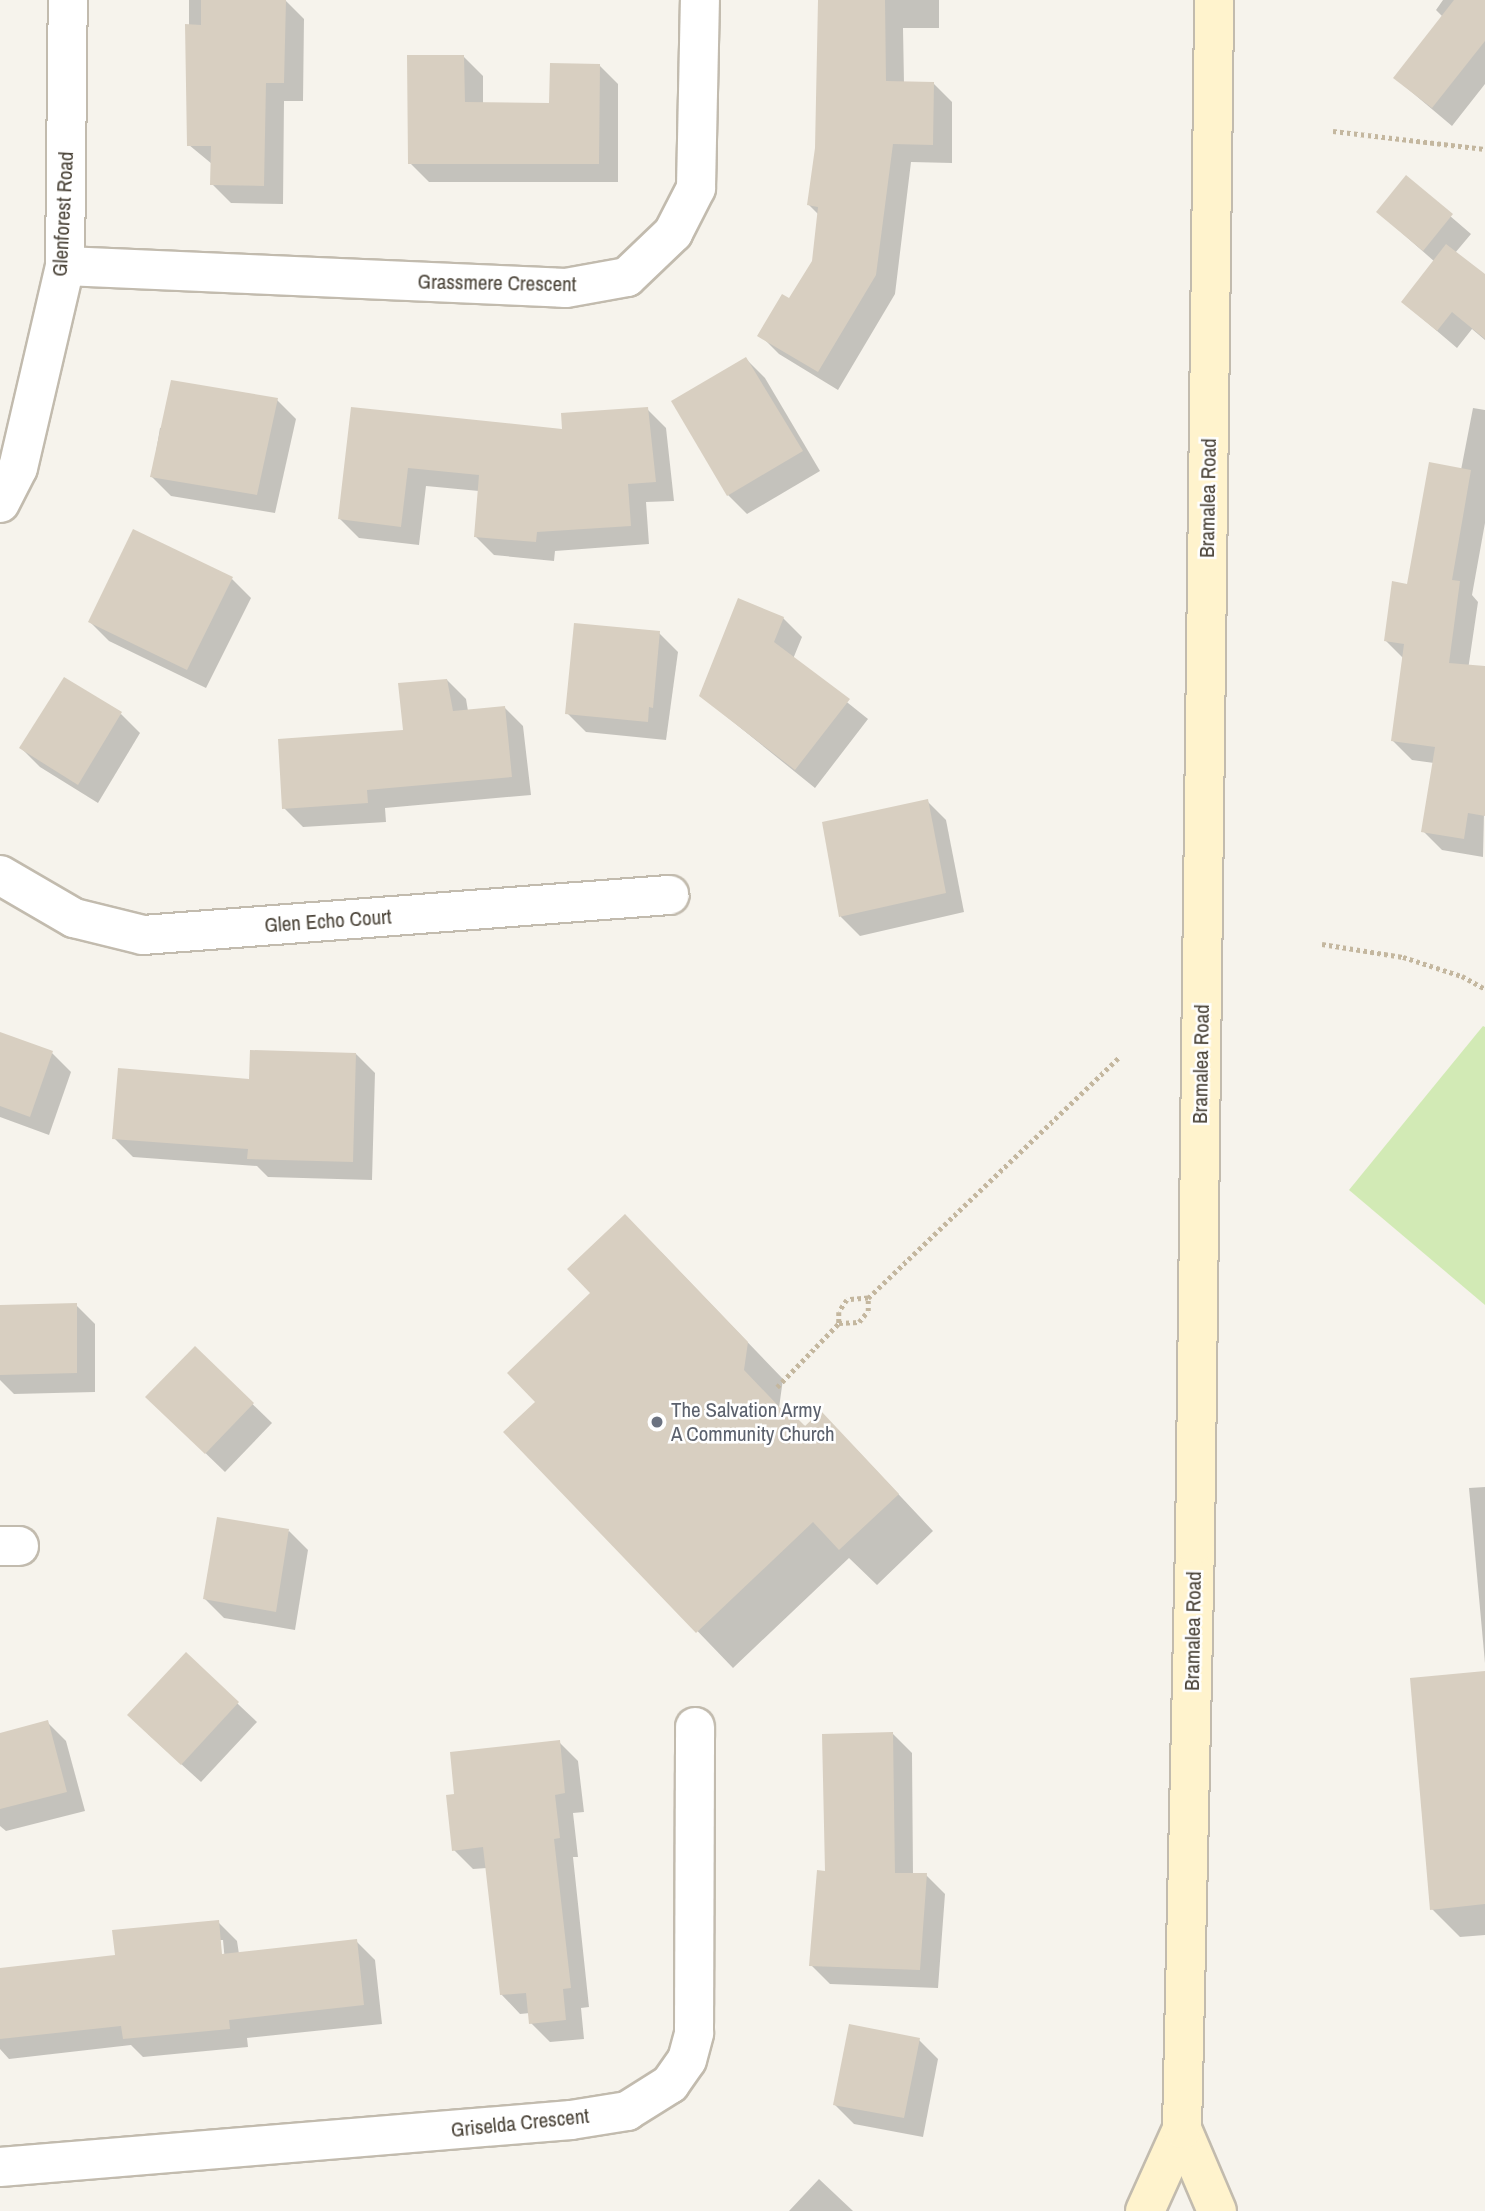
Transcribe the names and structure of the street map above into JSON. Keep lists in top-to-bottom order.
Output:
{
  "streets": {
    "main road": ["Bramalea Road"],
    "street": [
      "Glenforest Road",
      "Grassmere Crescent",
      "Glen Echo Court",
      "Griselda Crescent"
    ]
  },
  "crossings": [
    ["Glenforest Road", "Grassmere Crescent"]
  ],
  "places": ["The Salvation Army A Community Church"]
}
